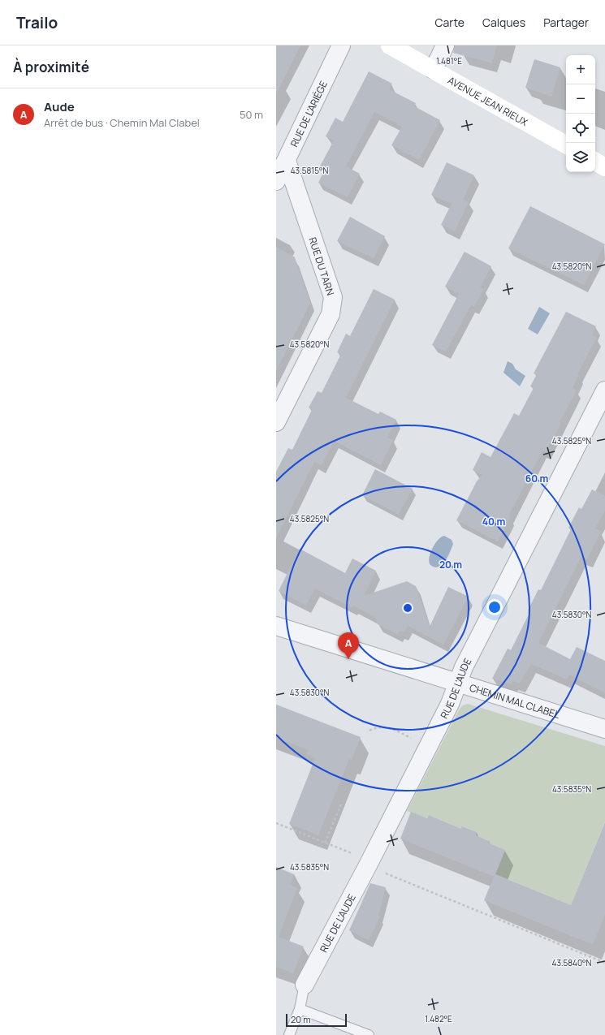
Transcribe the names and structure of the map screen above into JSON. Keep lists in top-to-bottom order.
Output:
{
  "streets": {
    "main road": ["AVENUE JEAN RIEUX"],
    "street": [
      "RUE DE L'ARIÈGE",
      "RUE DU TARN",
      "RUE DE L'AUDE",
      "CHEMIN MAL CLABEL"
    ]
  },
  "crossings": [
    ["RUE DE L'ARIÈGE", "RUE DU TARN"],
    ["RUE DE L'AUDE", "CHEMIN MAL CLABEL"]
  ],
  "scale_bar": "20 m",
  "page": {
    "header": "Trailo",
    "nav": ["Carte", "Calques", "Partager"],
    "heading": "À proximité",
    "map_buttons": ["+", "−"],
    "list": [
      {
        "mark": "A",
        "name": "Aude",
        "note": "Arrêt de bus · Chemin Mal Clabel",
        "value": "50 m"
      }
    ],
    "pins": "A",
    "scale": "20 m"
  },
  "coordinates": [
    "1.481°E",
    "43.5815°N",
    "43.5820°N",
    "43.5825°N",
    "43.5830°N",
    "43.5835°N",
    "43.5840°N",
    "1.482°E"
  ],
  "rings": ["60 m", "40 m", "20 m"]
}
